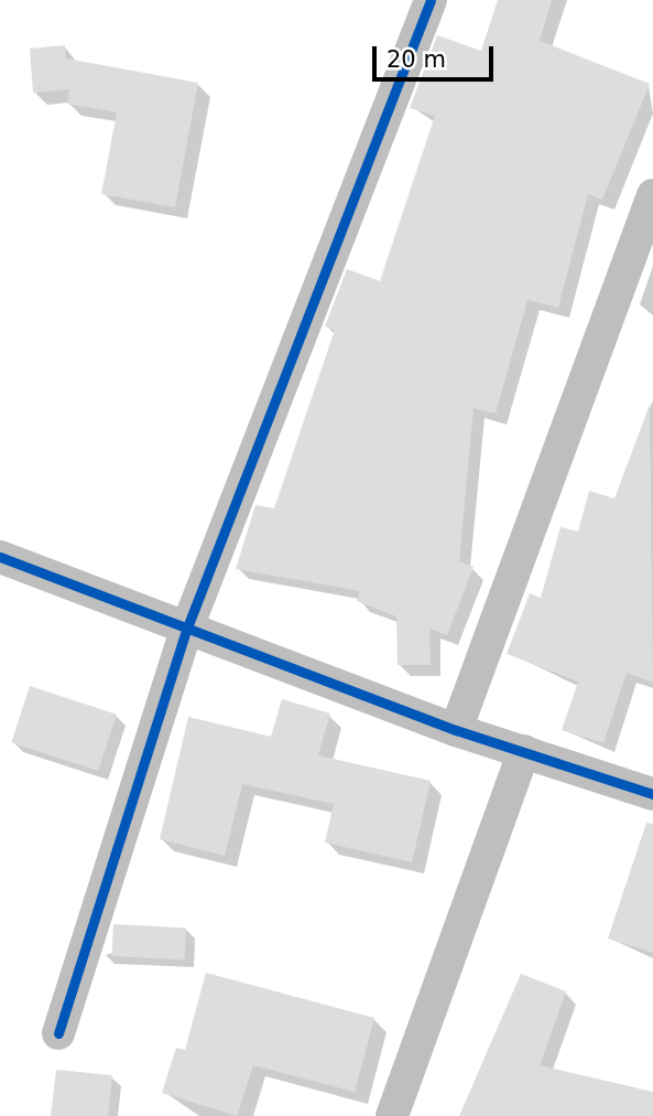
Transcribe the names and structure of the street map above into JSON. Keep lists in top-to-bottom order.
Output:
{
  "scale_bar": "20 m"
}
